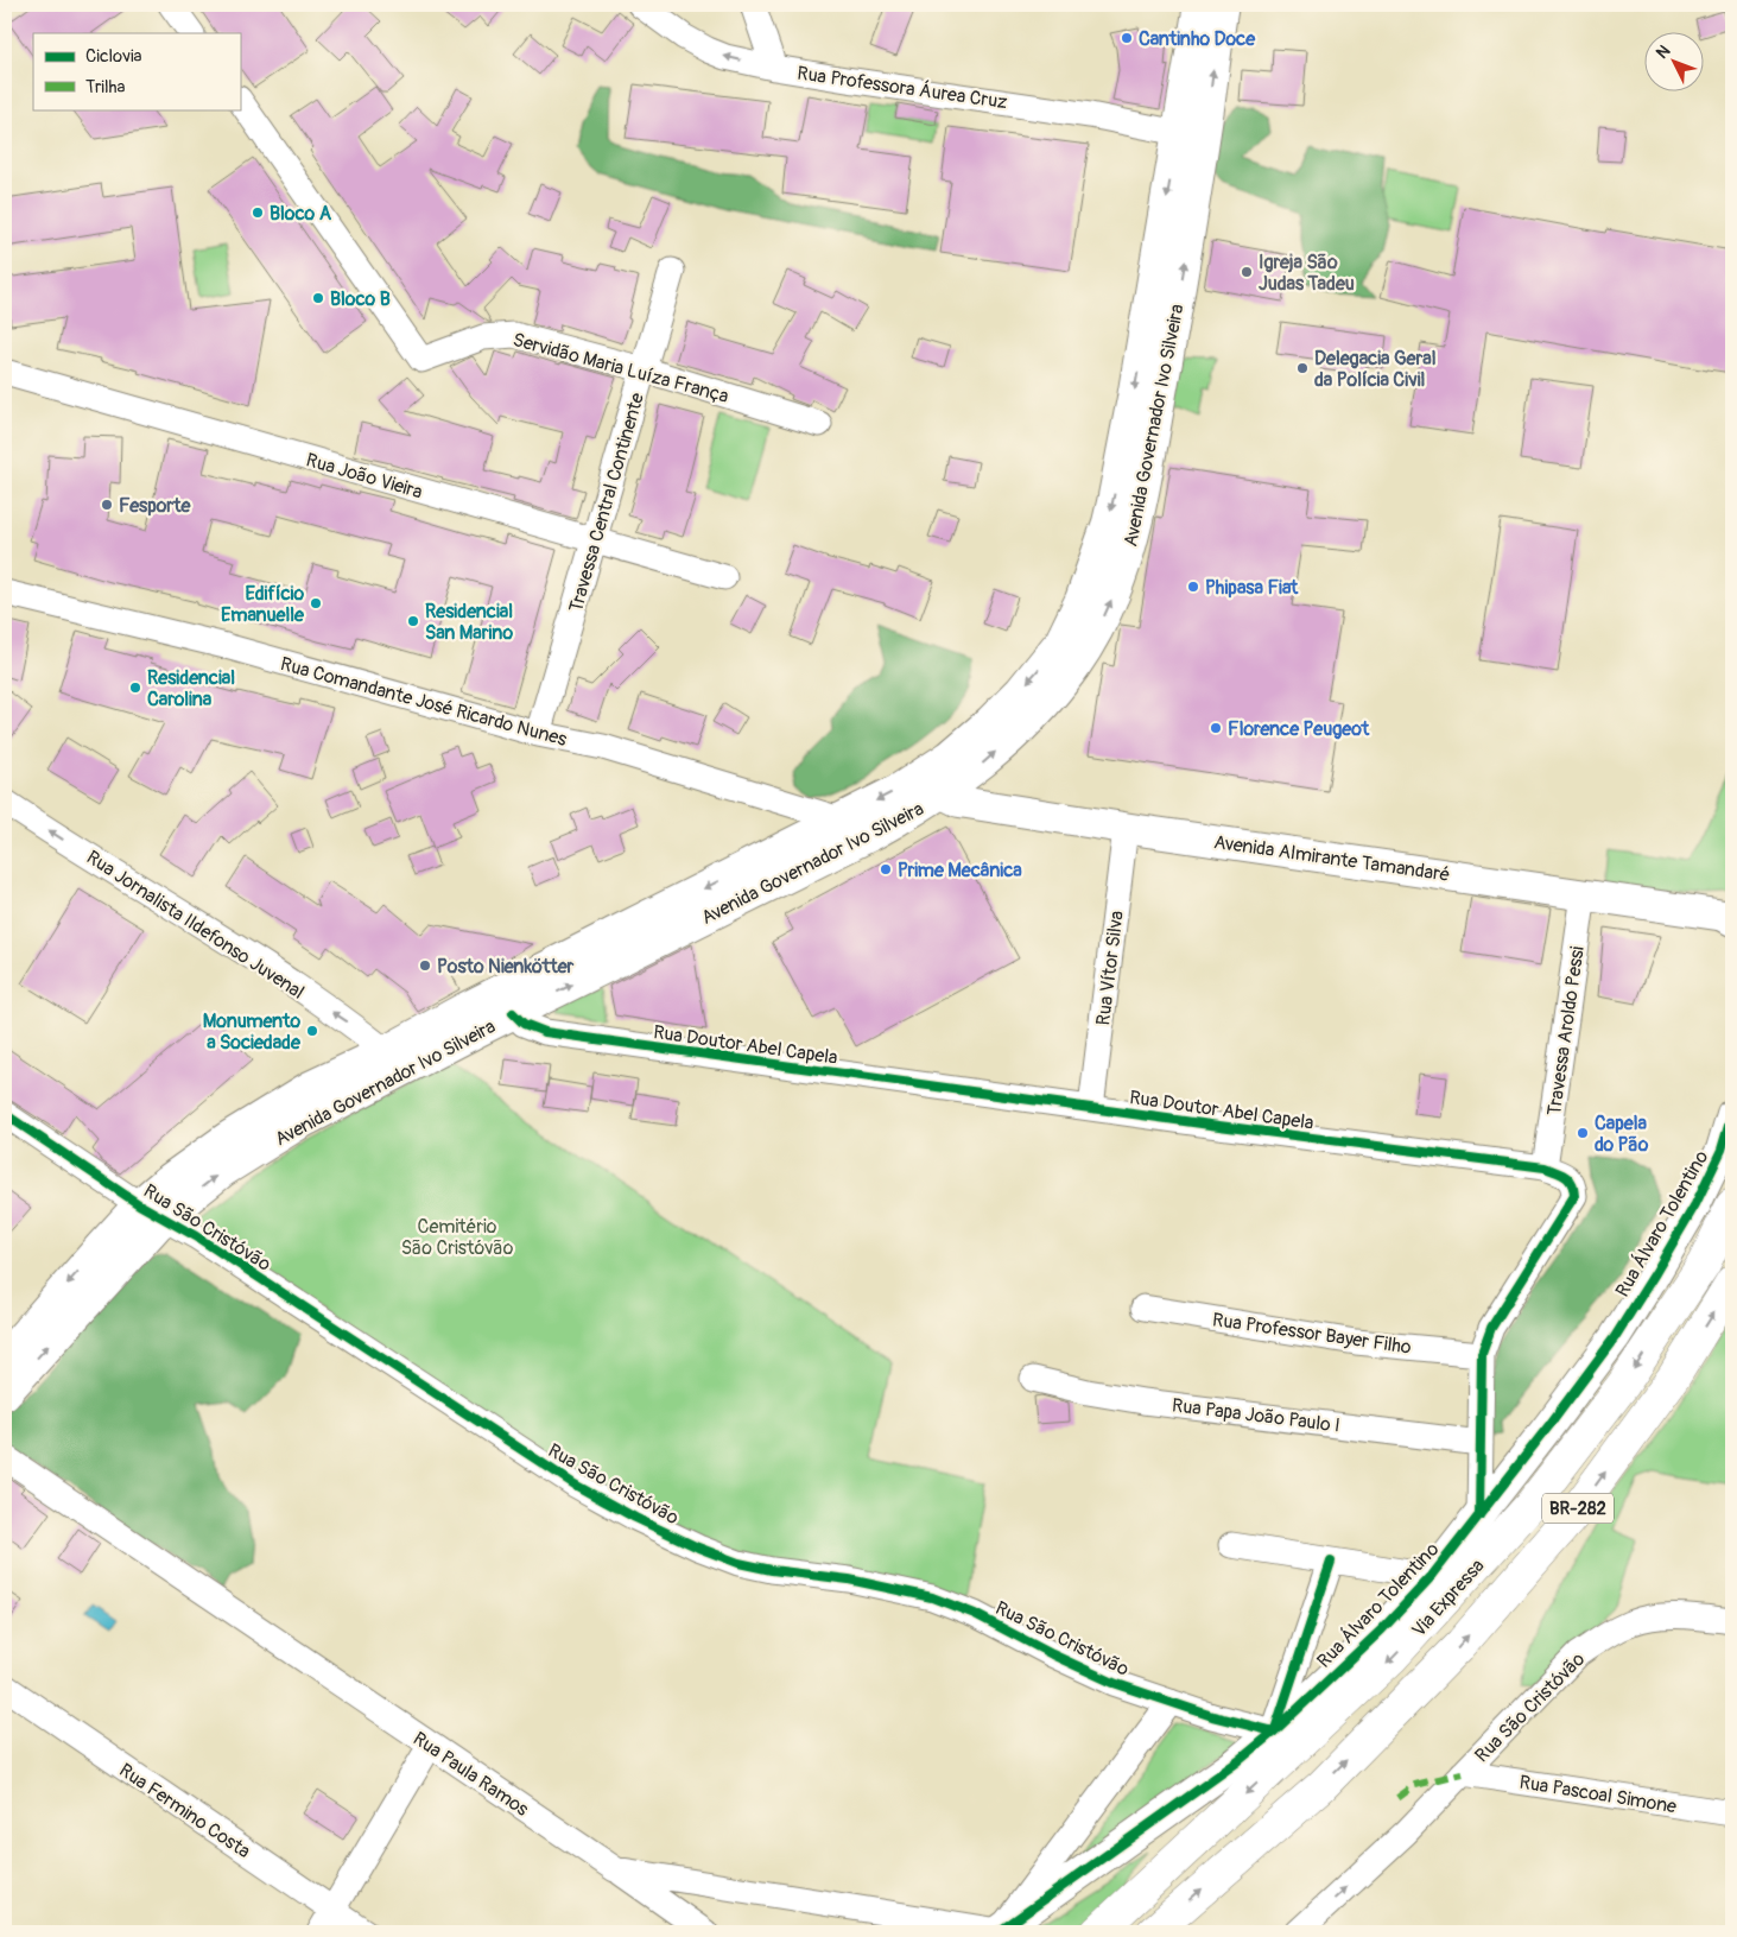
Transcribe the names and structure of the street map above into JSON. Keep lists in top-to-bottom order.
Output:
{
  "streets": {
    "highway": ["BR-282", "Via Expressa"],
    "main road": ["Avenida Governador Ivo Silveira", "Avenida Almirante Tamandaré", "Rua Álvaro Tolentino"],
    "street": [
      "Rua Professora Áurea Cruz",
      "Servidão Maria Luíza França",
      "Rua João Vieira",
      "Travessa Central Continente",
      "Rua Comandante José Ricardo Nunes",
      "Rua Jornalista Ildefonso Juvenal",
      "Rua Vítor Silva",
      "Travessa Aroldo Pessi",
      "Rua Doutor Abel Capela",
      "Rua São Cristóvão",
      "Rua Professor Bayer Filho",
      "Rua Papa João Paulo I",
      "Rua Paula Ramos",
      "Rua Pascoal Simone",
      "Rua Fermino Costa"
    ]
  },
  "crossings": [
    ["Rua Professora Áurea Cruz", "Avenida Governador Ivo Silveira"],
    ["Servidão Maria Luíza França", "Travessa Central Continente"],
    ["Avenida Governador Ivo Silveira", "Rua Comandante José Ricardo Nunes"],
    ["Avenida Governador Ivo Silveira", "Avenida Almirante Tamandaré"],
    ["Avenida Governador Ivo Silveira", "Rua Jornalista Ildefonso Juvenal"],
    ["Avenida Governador Ivo Silveira", "Rua Doutor Abel Capela"],
    ["Avenida Governador Ivo Silveira", "Rua São Cristóvão"],
    ["Rua João Vieira", "Travessa Central Continente"],
    ["Travessa Central Continente", "Rua Comandante José Ricardo Nunes"],
    ["Avenida Almirante Tamandaré", "Rua Vítor Silva"],
    ["Avenida Almirante Tamandaré", "Travessa Aroldo Pessi"],
    ["Rua Vítor Silva", "Rua Doutor Abel Capela"],
    ["Travessa Aroldo Pessi", "Rua Doutor Abel Capela"],
    ["Rua Doutor Abel Capela", "Rua Álvaro Tolentino"],
    ["Rua Doutor Abel Capela", "Rua Professor Bayer Filho"],
    ["Rua Doutor Abel Capela", "Rua Papa João Paulo I"],
    ["Rua Álvaro Tolentino", "Rua São Cristóvão"],
    ["Rua Álvaro Tolentino", "Rua Paula Ramos"],
    ["Rua São Cristóvão", "Rua Pascoal Simone"]
  ],
  "one_way": ["Rua Jornalista Ildefonso Juvenal"],
  "parks": ["Cemitério São Cristóvão"],
  "places": [
    "Cantinho Doce",
    "Bloco A",
    "Igreja São Judas Tadeu",
    "Bloco B",
    "Delegacia Geral da Polícia Civil",
    "Fesporte",
    "Phipasa Fiat",
    "Edifício Emanuelle",
    "Residencial San Marino",
    "Residencial Carolina",
    "Florence Peugeot",
    "Prime Mecânica",
    "Posto Nienkötter",
    "Monumento a Sociedade",
    "Capela do Pão"
  ],
  "legend": ["Ciclovia", "Trilha"],
  "north": "top left"
}
